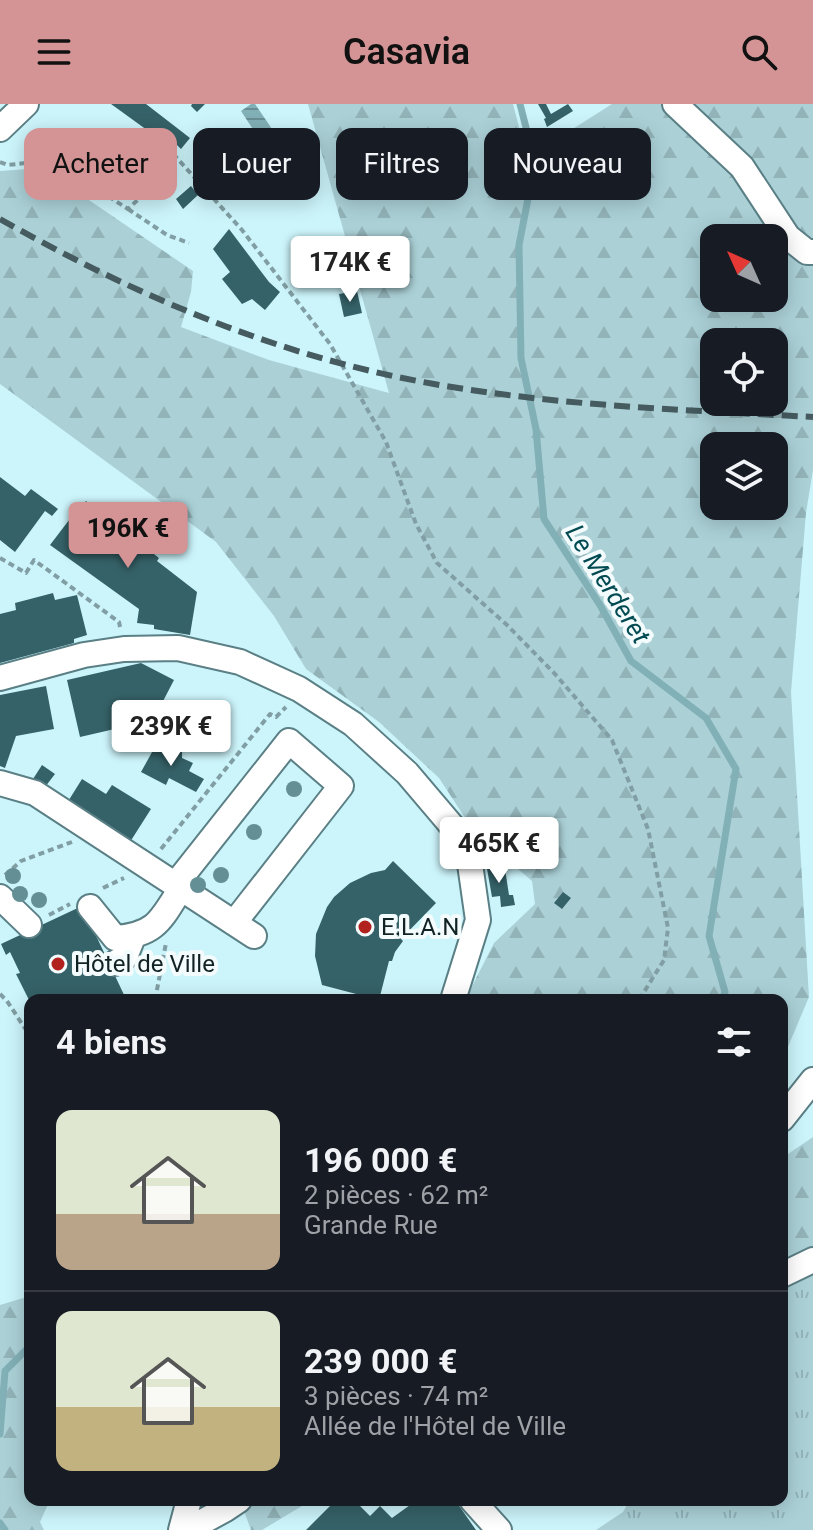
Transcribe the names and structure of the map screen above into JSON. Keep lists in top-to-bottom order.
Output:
{
  "water": ["Le Merderet"],
  "places": ["E.L.A.N", "Hôtel de Ville"],
  "north": "top left",
  "page": {
    "header": "Casavia",
    "chip": [
      "Acheter",
      "Louer",
      "Filtres",
      "Nouveau"
    ],
    "price": [
      "174K €",
      "196K €",
      "239K €",
      "465K €"
    ],
    "heading": "4 biens",
    "list": [
      {
        "name": "196 000 €",
        "note": "2 pièces · 62 m² · Grande Rue"
      },
      {
        "name": "239 000 €",
        "note": "3 pièces · 74 m² · Allée de l'Hôtel de Ville"
      }
    ]
  }
}
